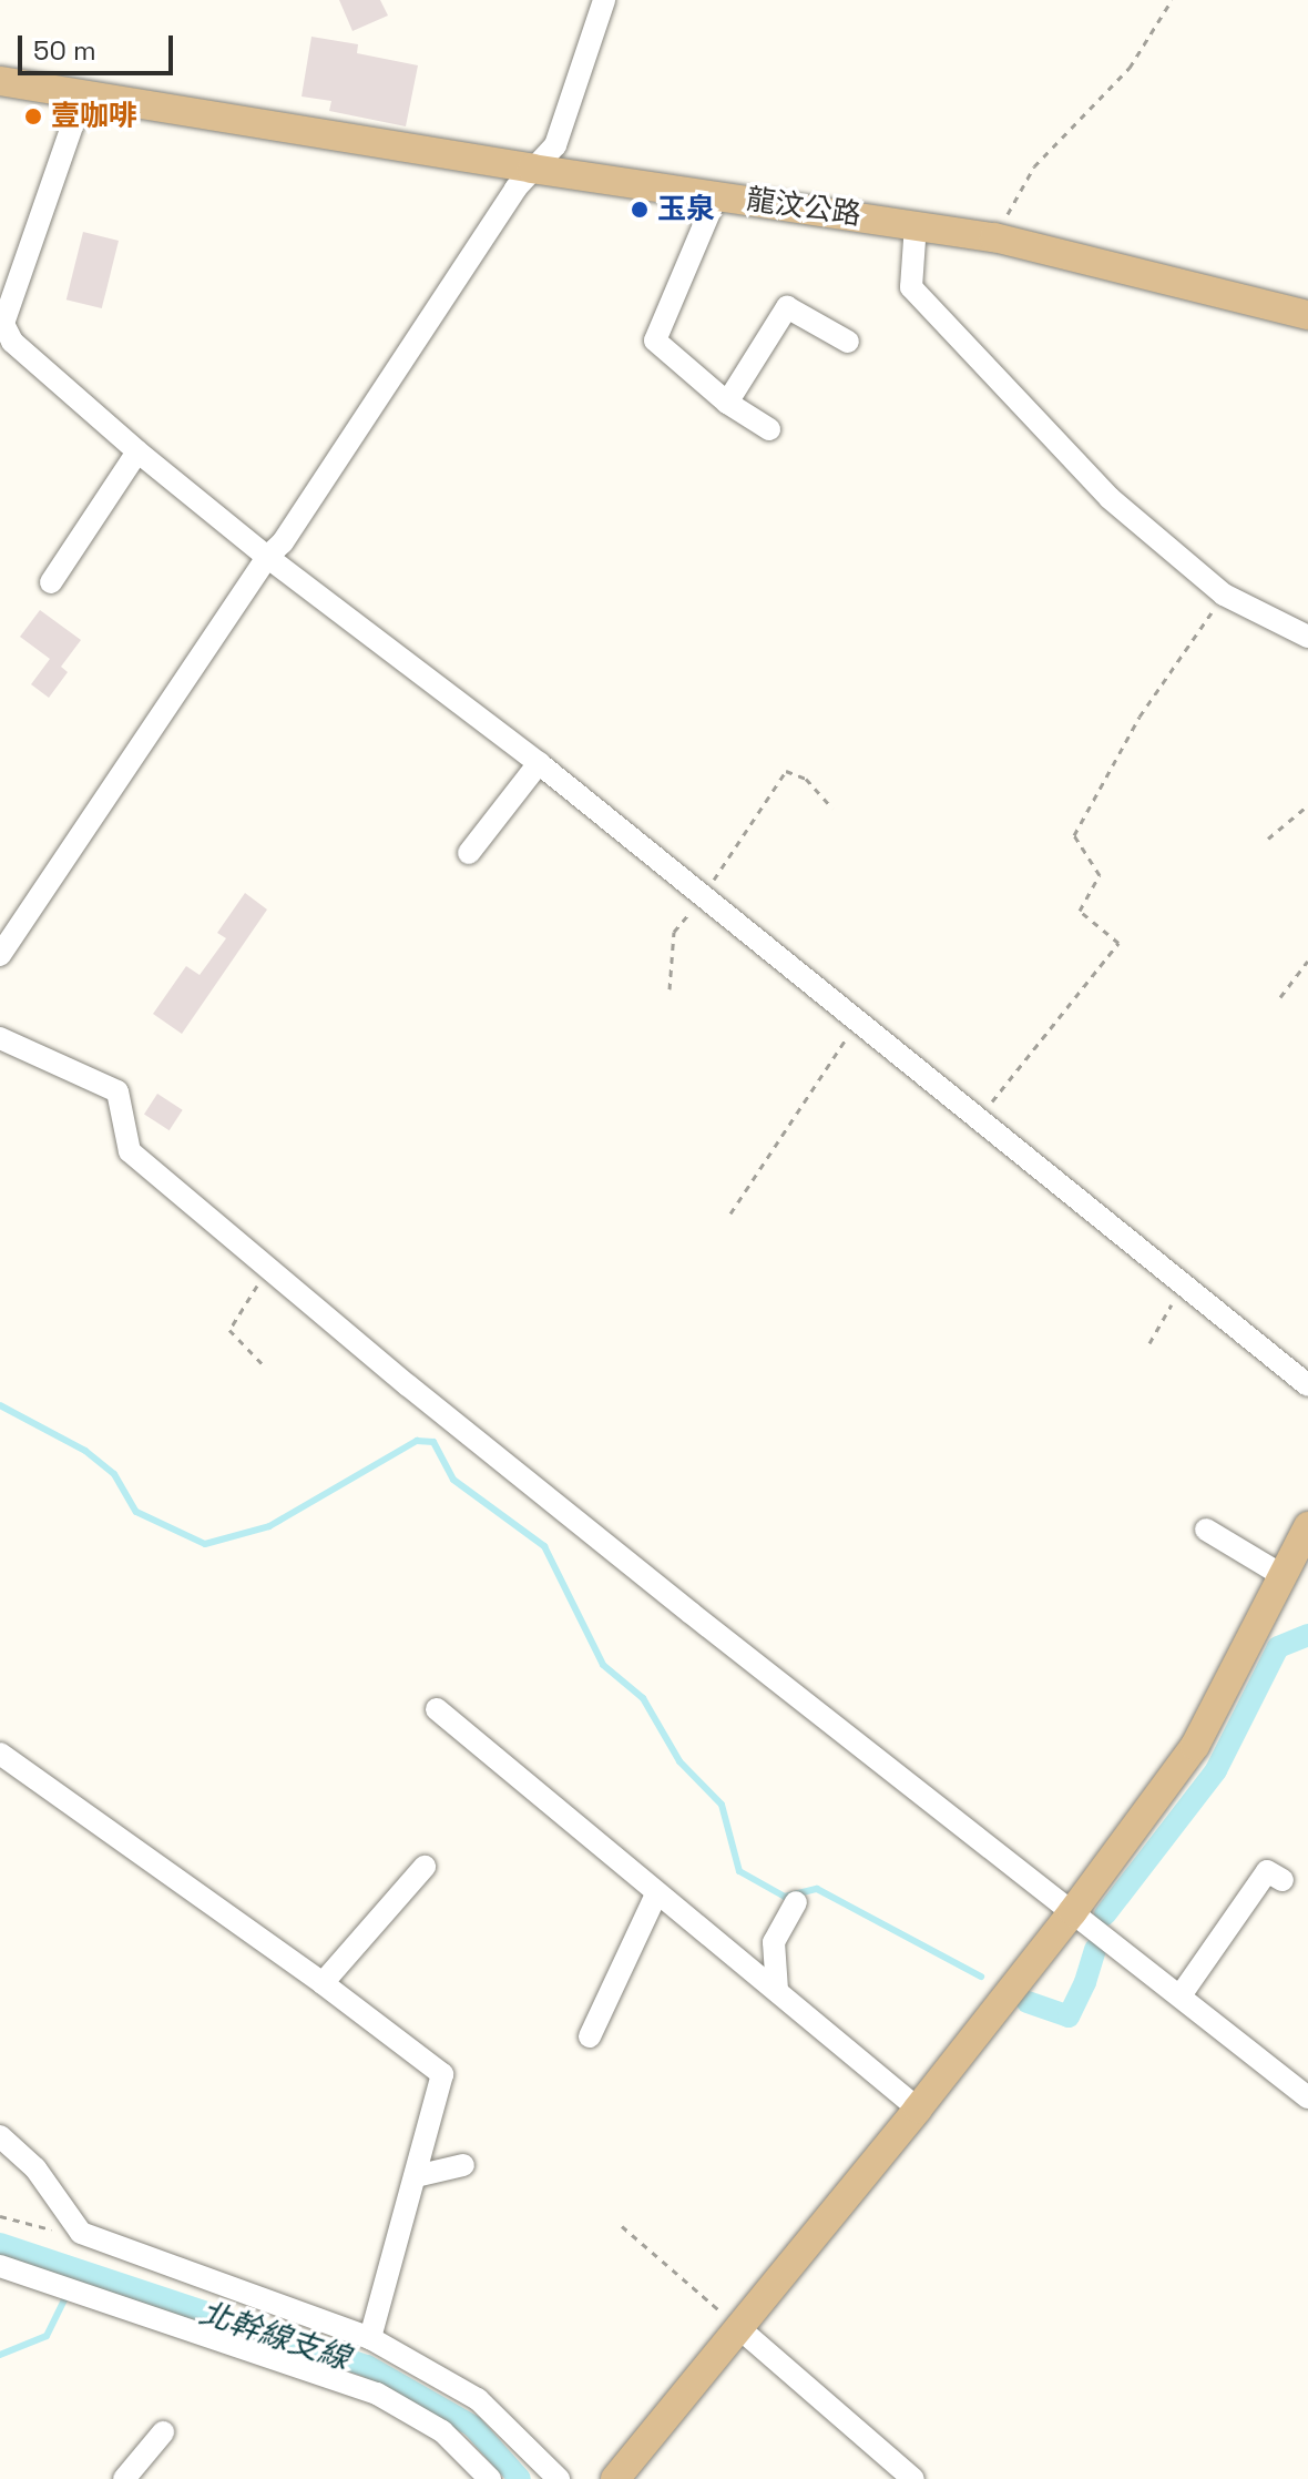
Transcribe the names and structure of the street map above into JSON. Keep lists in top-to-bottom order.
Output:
{
  "streets": {
    "main road": ["龍汶公路"]
  },
  "water": ["北幹線支線"],
  "places": ["壹咖啡", "玉泉"],
  "scale_bar": "50 m"
}
